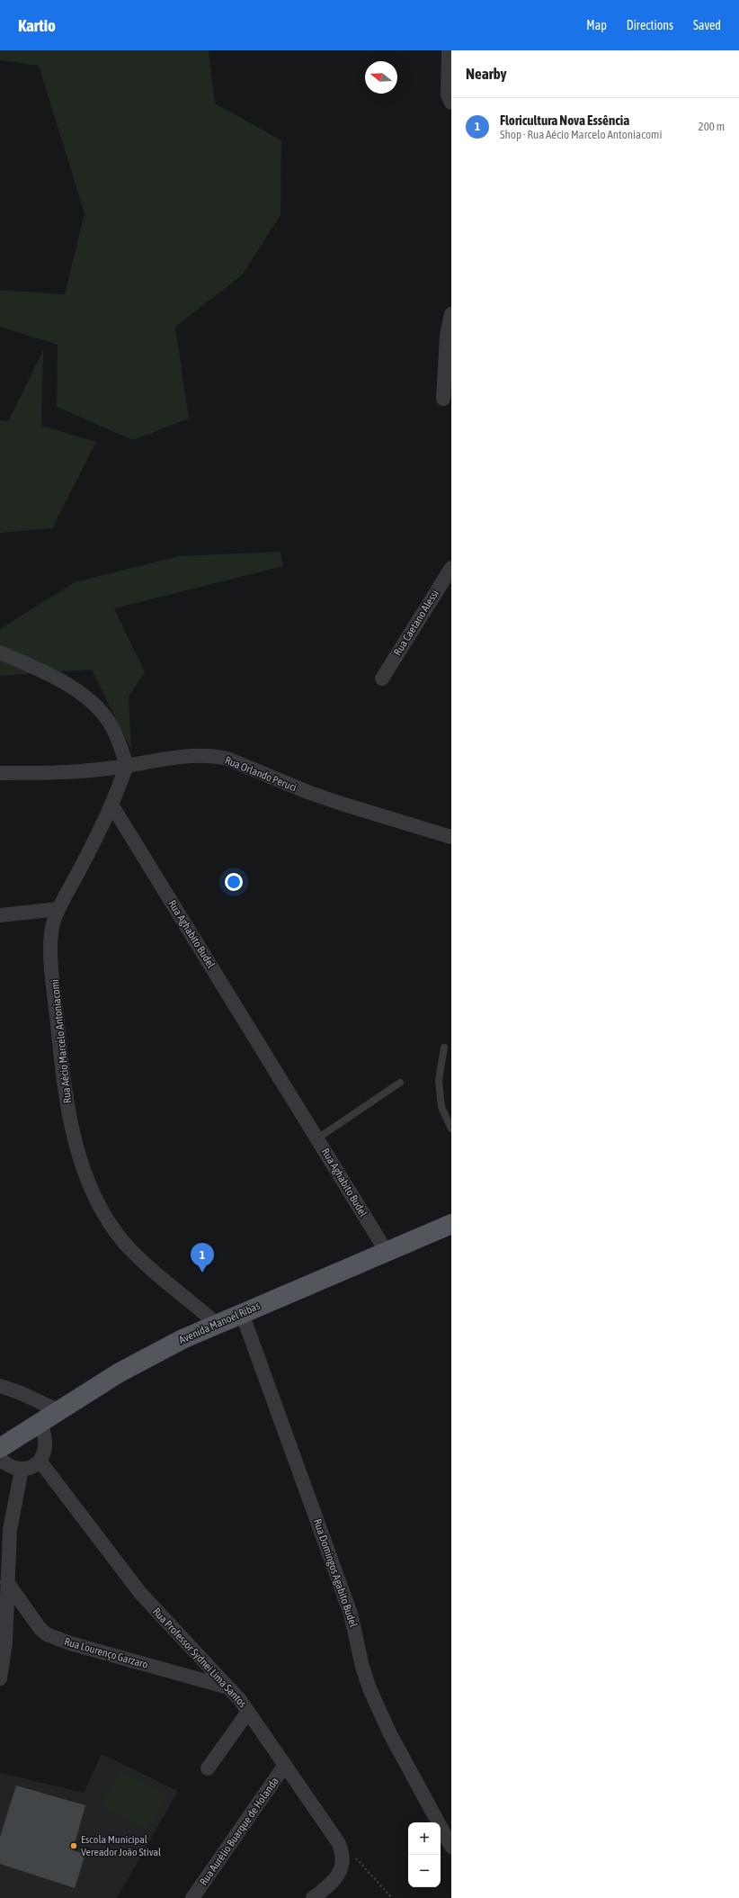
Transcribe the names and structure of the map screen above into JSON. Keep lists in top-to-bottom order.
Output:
{
  "streets": {
    "main road": ["Avenida Manoel Ribas"],
    "street": [
      "Rua Caetano Alessi",
      "Rua Orlando Peruci",
      "Rua Aghabito Budel",
      "Rua Aécio Marcelo Antoniacomi",
      "Rua Domingos Agabito Budel",
      "Rua Lourenço Garzaro",
      "Rua Professor Sydnei Lima Santos",
      "Rua Aurélio Buarque de Holanda"
    ]
  },
  "crossings": [
    ["Rua Aghabito Budel", "Rua Aécio Marcelo Antoniacomi"],
    ["Rua Aghabito Budel", "Avenida Manoel Ribas"],
    ["Rua Aécio Marcelo Antoniacomi", "Avenida Manoel Ribas"],
    ["Avenida Manoel Ribas", "Rua Domingos Agabito Budel"],
    ["Rua Lourenço Garzaro", "Rua Professor Sydnei Lima Santos"],
    ["Rua Professor Sydnei Lima Santos", "Rua Aurélio Buarque de Holanda"]
  ],
  "places": ["Escola Municipal Vereador João Stival"],
  "north": "left",
  "page": {
    "header": "Kartio",
    "nav": ["Map", "Directions", "Saved"],
    "heading": "Nearby",
    "list": [
      {
        "mark": "1",
        "name": "Floricultura Nova Essência",
        "note": "Shop · Rua Aécio Marcelo Antoniacomi",
        "value": "200 m"
      }
    ],
    "pins": "1",
    "map_buttons": ["+", "−"]
  }
}
